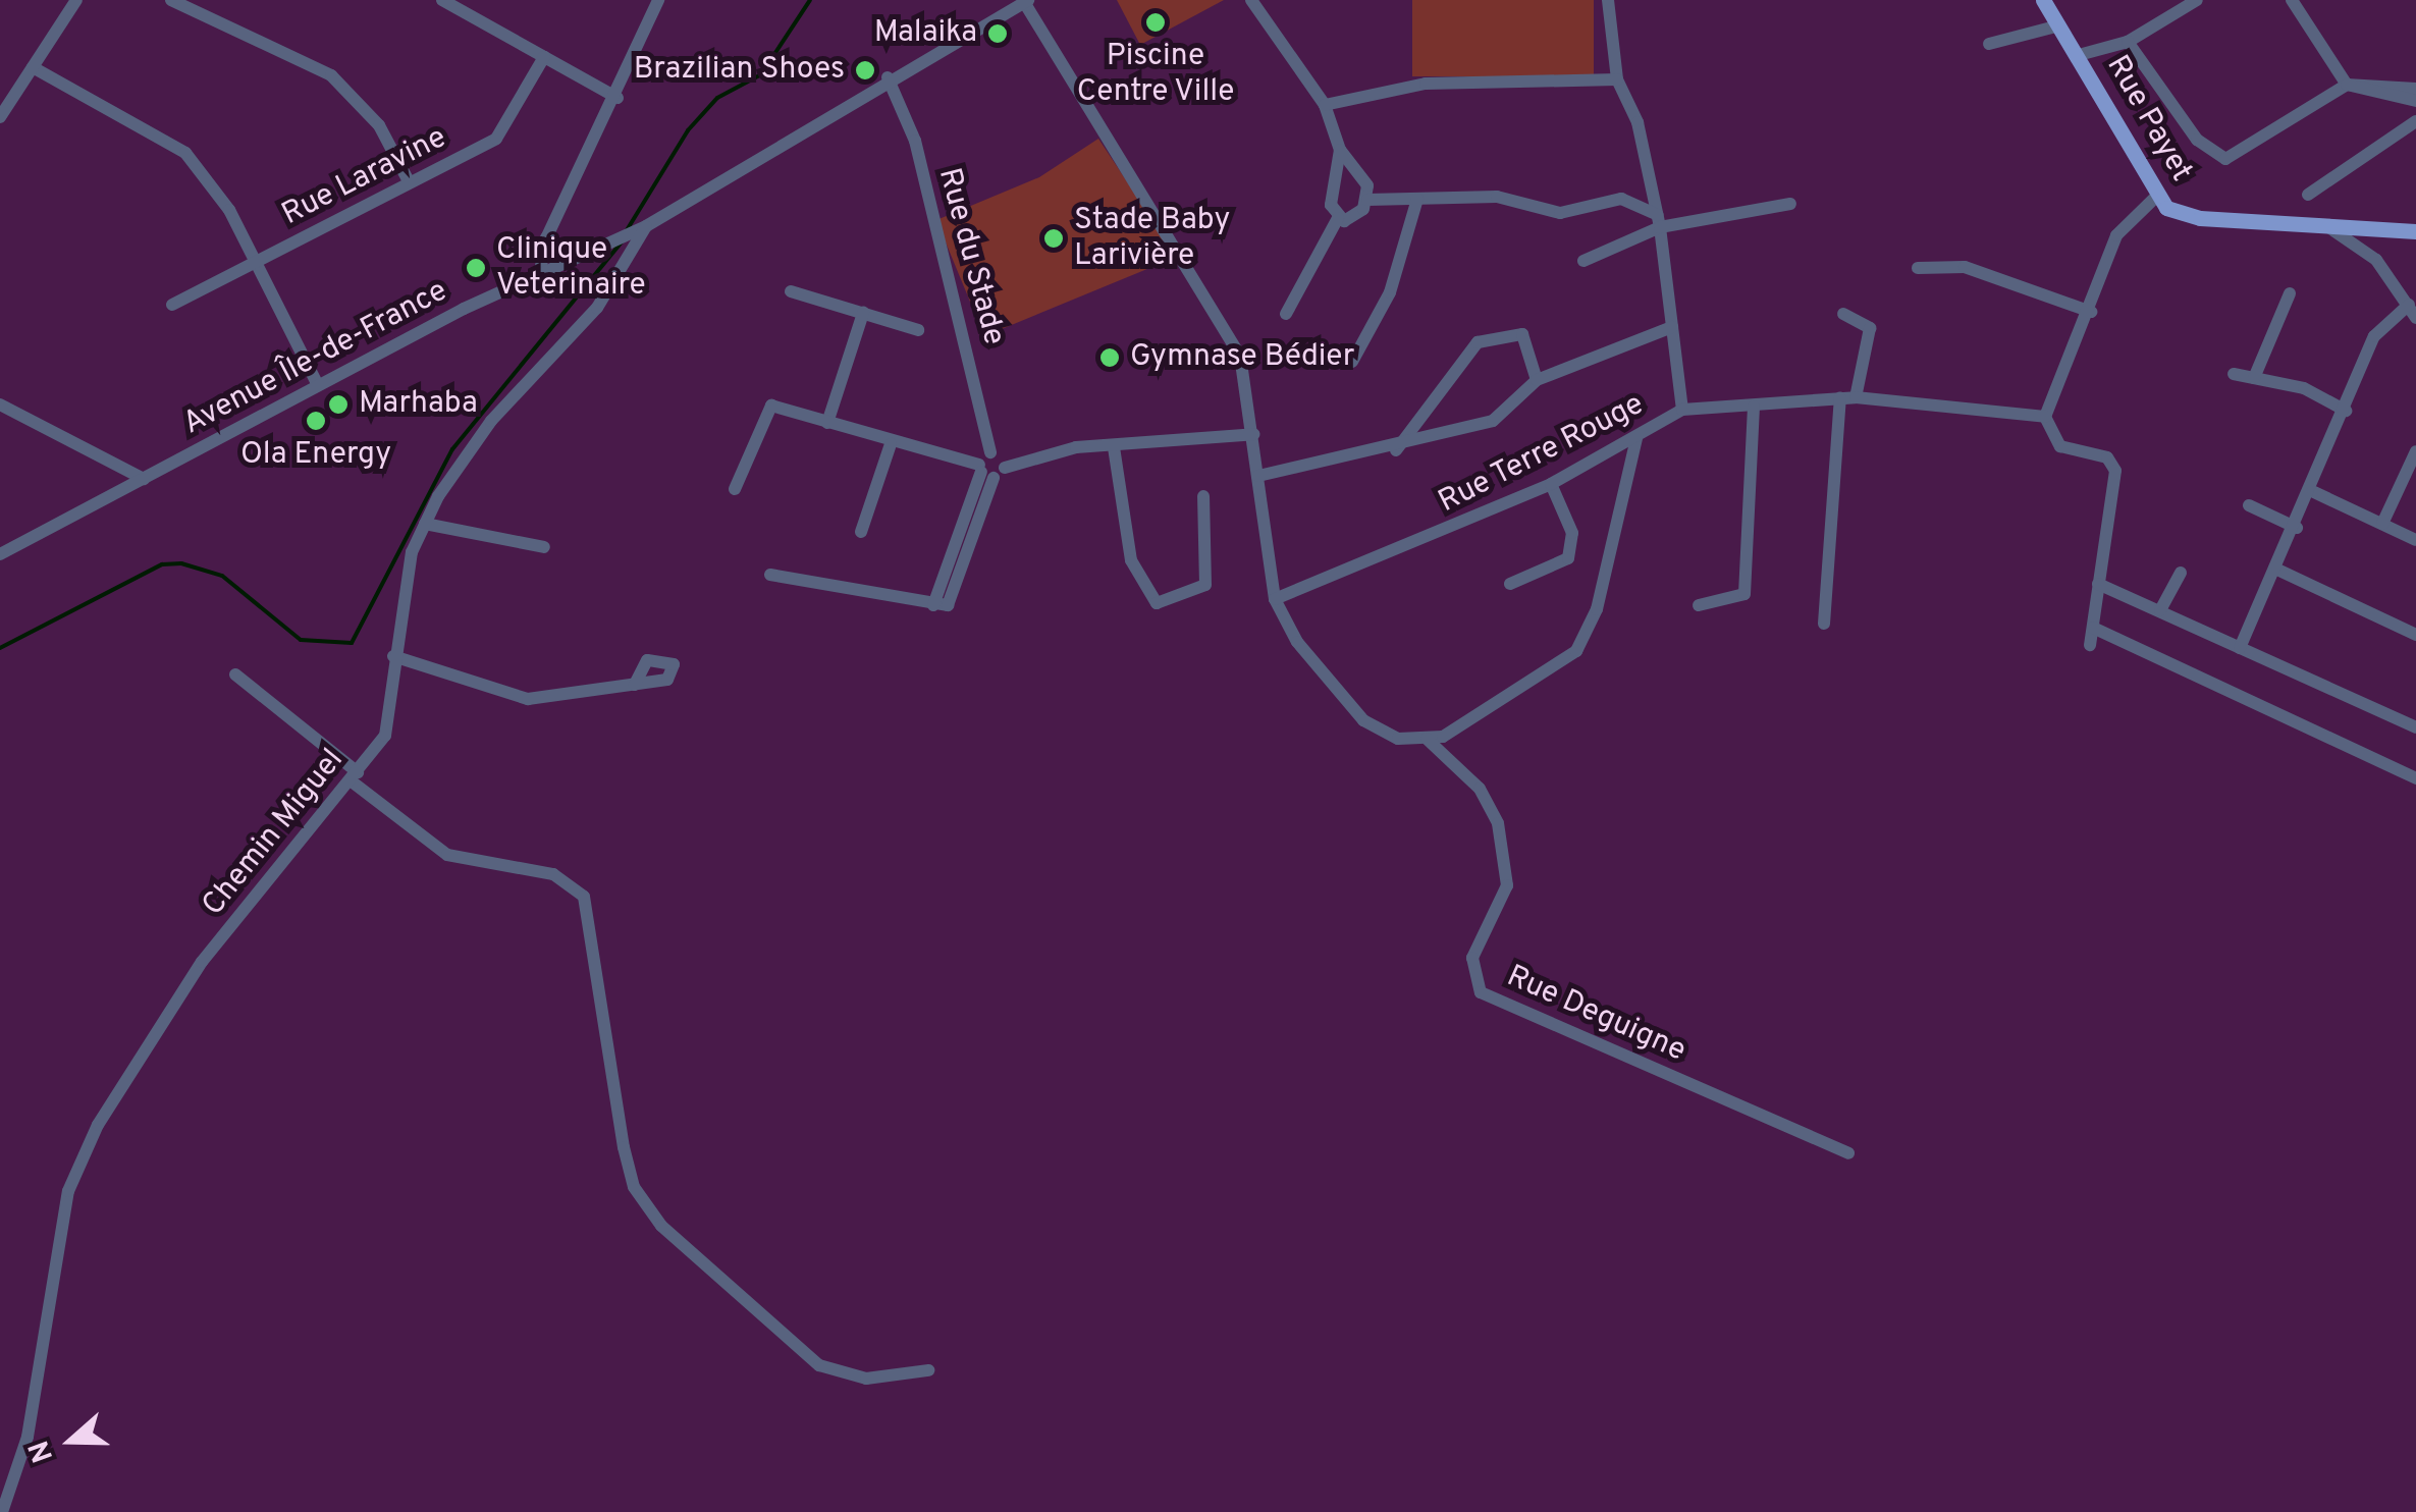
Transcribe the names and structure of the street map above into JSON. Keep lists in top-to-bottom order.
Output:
{
  "streets": {
    "main road": ["Rue Payet"],
    "street": [
      "Rue Laravine",
      "Rue du Stade",
      "Avenue Île-de-France",
      "Rue Terre Rouge",
      "Chemin Miguel",
      "Rue Deguigne"
    ]
  },
  "crossings": [
    ["Rue du Stade", "Avenue Île-de-France"],
    ["Avenue Île-de-France", "Chemin Miguel"]
  ],
  "places": [
    "Piscine Centre Ville",
    "Malaika",
    "Brazilian Shoes",
    "Stade Baby Larivière",
    "Clinique Veterinaire",
    "Gymnase Bédier",
    "Marhaba",
    "Ola Energy"
  ],
  "north": "left"
}
